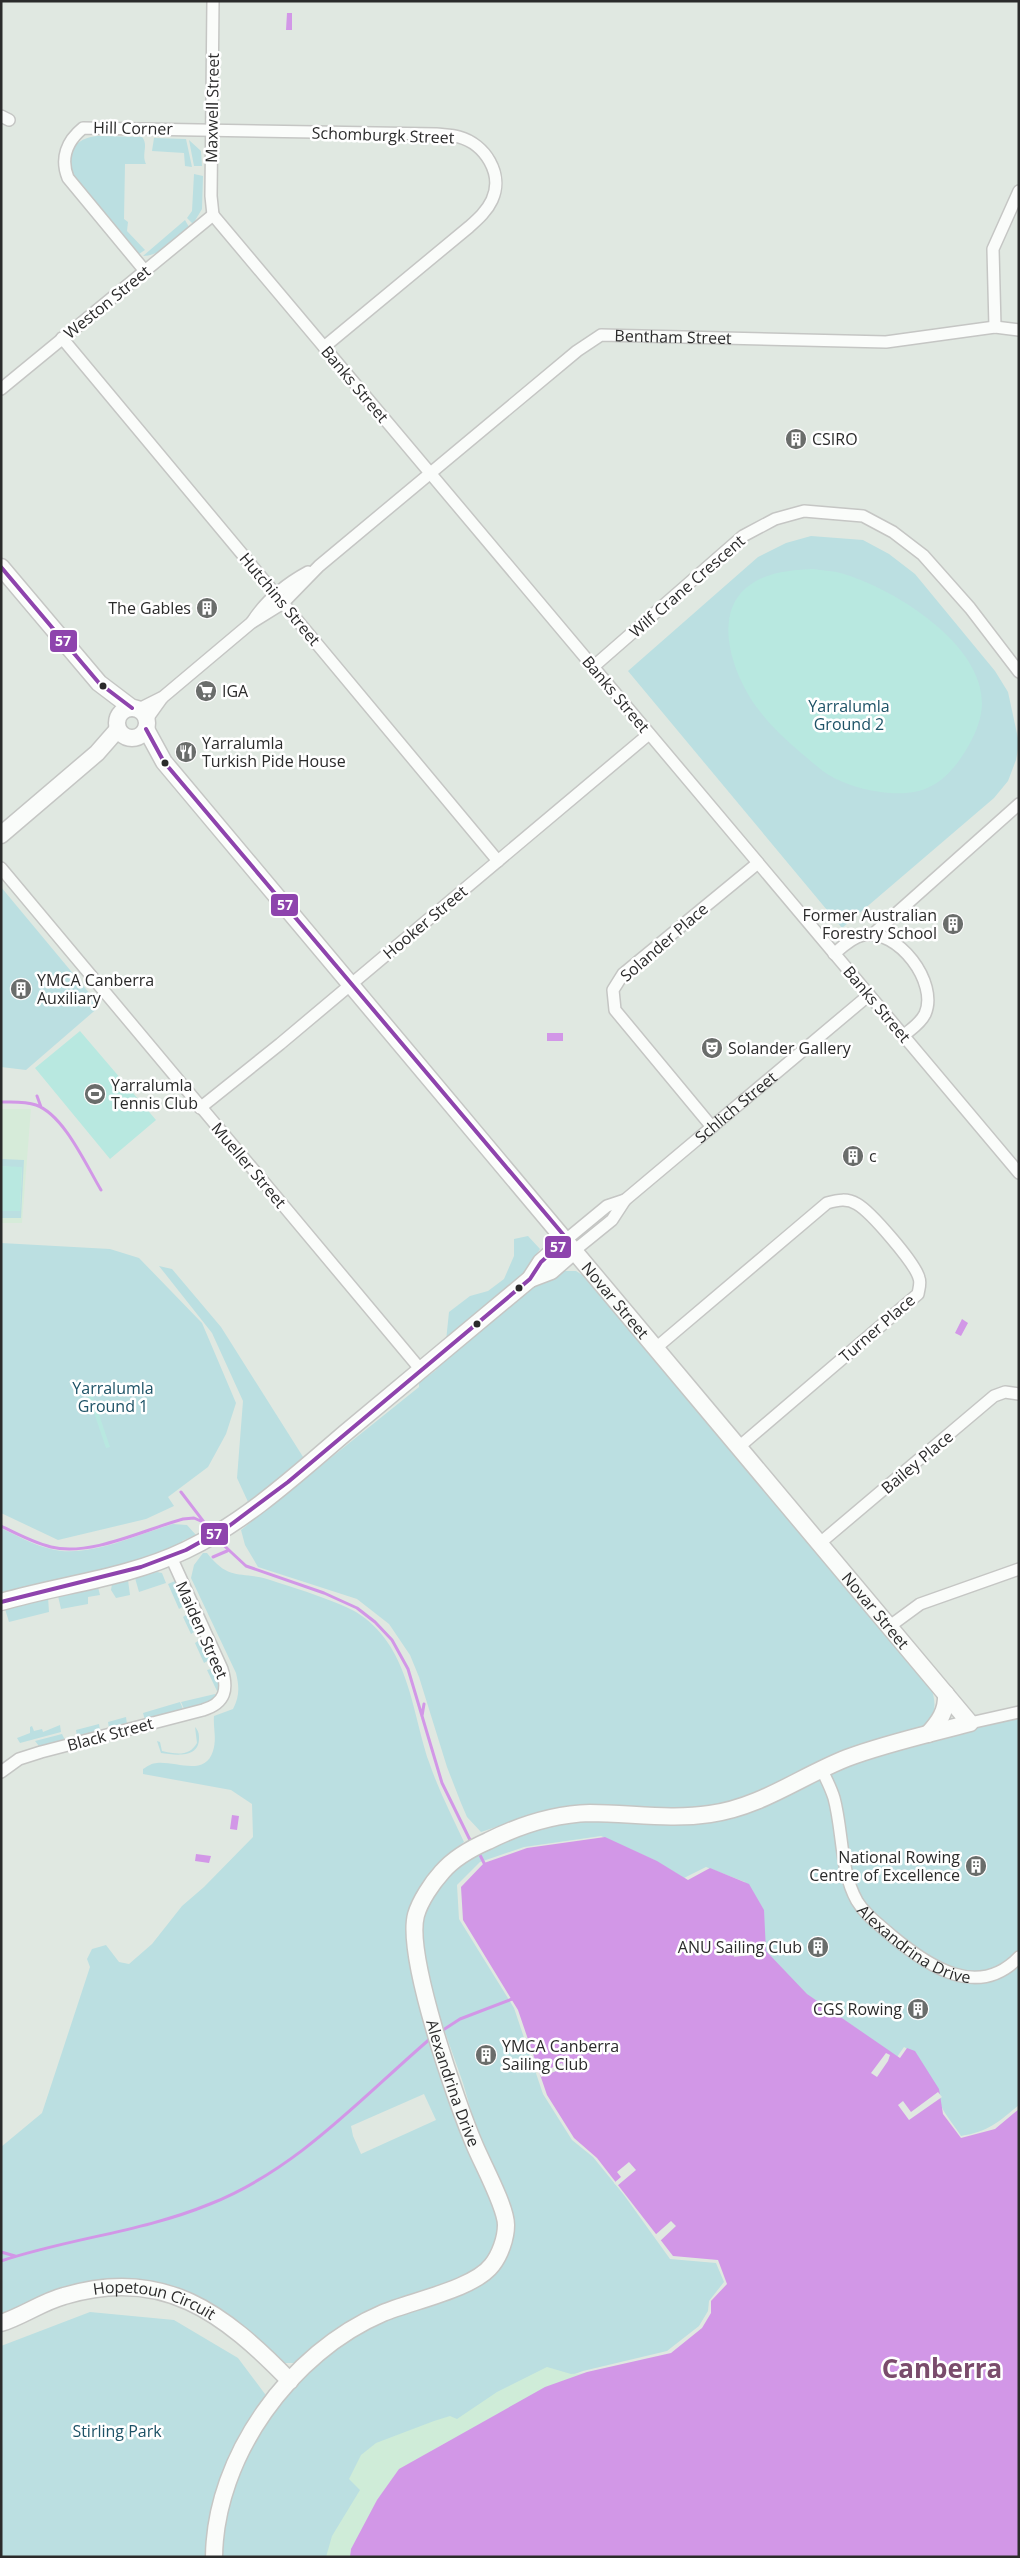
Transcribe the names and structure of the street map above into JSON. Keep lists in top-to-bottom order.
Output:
{
  "streets": {
    "main road": [
      "Bentham Street",
      "Schlich Street",
      "Novar Street",
      "Alexandrina Drive",
      "Hopetoun Circuit"
    ],
    "street": [
      "Maxwell Street",
      "Hill Corner",
      "Schomburgk Street",
      "Weston Street",
      "Banks Street",
      "Wilf Crane Crescent",
      "Hutchins Street",
      "Hooker Street",
      "Solander Place",
      "Mueller Street",
      "Turner Place",
      "Bailey Place",
      "Maiden Street",
      "Black Street"
    ]
  },
  "crossings": [
    ["Maxwell Street", "Hill Corner"],
    ["Maxwell Street", "Schomburgk Street"],
    ["Maxwell Street", "Weston Street"],
    ["Maxwell Street", "Banks Street"],
    ["Hill Corner", "Schomburgk Street"],
    ["Hill Corner", "Weston Street"],
    ["Schomburgk Street", "Banks Street"],
    ["Weston Street", "Banks Street"],
    ["Weston Street", "Hutchins Street"],
    ["Bentham Street", "Banks Street"],
    ["Bentham Street", "Hutchins Street"],
    ["Bentham Street", "Novar Street"],
    ["Banks Street", "Wilf Crane Crescent"],
    ["Banks Street", "Hooker Street"],
    ["Banks Street", "Solander Place"],
    ["Banks Street", "Schlich Street"],
    ["Hutchins Street", "Hooker Street"],
    ["Hooker Street", "Mueller Street"],
    ["Hooker Street", "Novar Street"],
    ["Solander Place", "Schlich Street"],
    ["Schlich Street", "Mueller Street"],
    ["Schlich Street", "Novar Street"],
    ["Schlich Street", "Maiden Street"],
    ["Novar Street", "Turner Place"],
    ["Novar Street", "Bailey Place"],
    ["Novar Street", "Alexandrina Drive"],
    ["Maiden Street", "Black Street"],
    ["Alexandrina Drive", "Hopetoun Circuit"]
  ],
  "districts": ["Canberra"],
  "parks": ["Yarralumla Ground 2", "Yarralumla Ground 1", "Stirling Park"],
  "places": {
    "building": [
      "CSIRO",
      "The Gables",
      "Former Australian Forestry School",
      "YMCA Canberra Auxiliary",
      "c",
      "National Rowing Centre of Excellence",
      "ANU Sailing Club",
      "CGS Rowing",
      "YMCA Canberra Sailing Club"
    ],
    "supermarket": ["IGA"],
    "restaurant": ["Yarralumla Turkish Pide House"],
    "theatre": ["Solander Gallery"],
    "sports": ["Yarralumla Tennis Club"]
  },
  "lines": ["transit line 57"]
}
